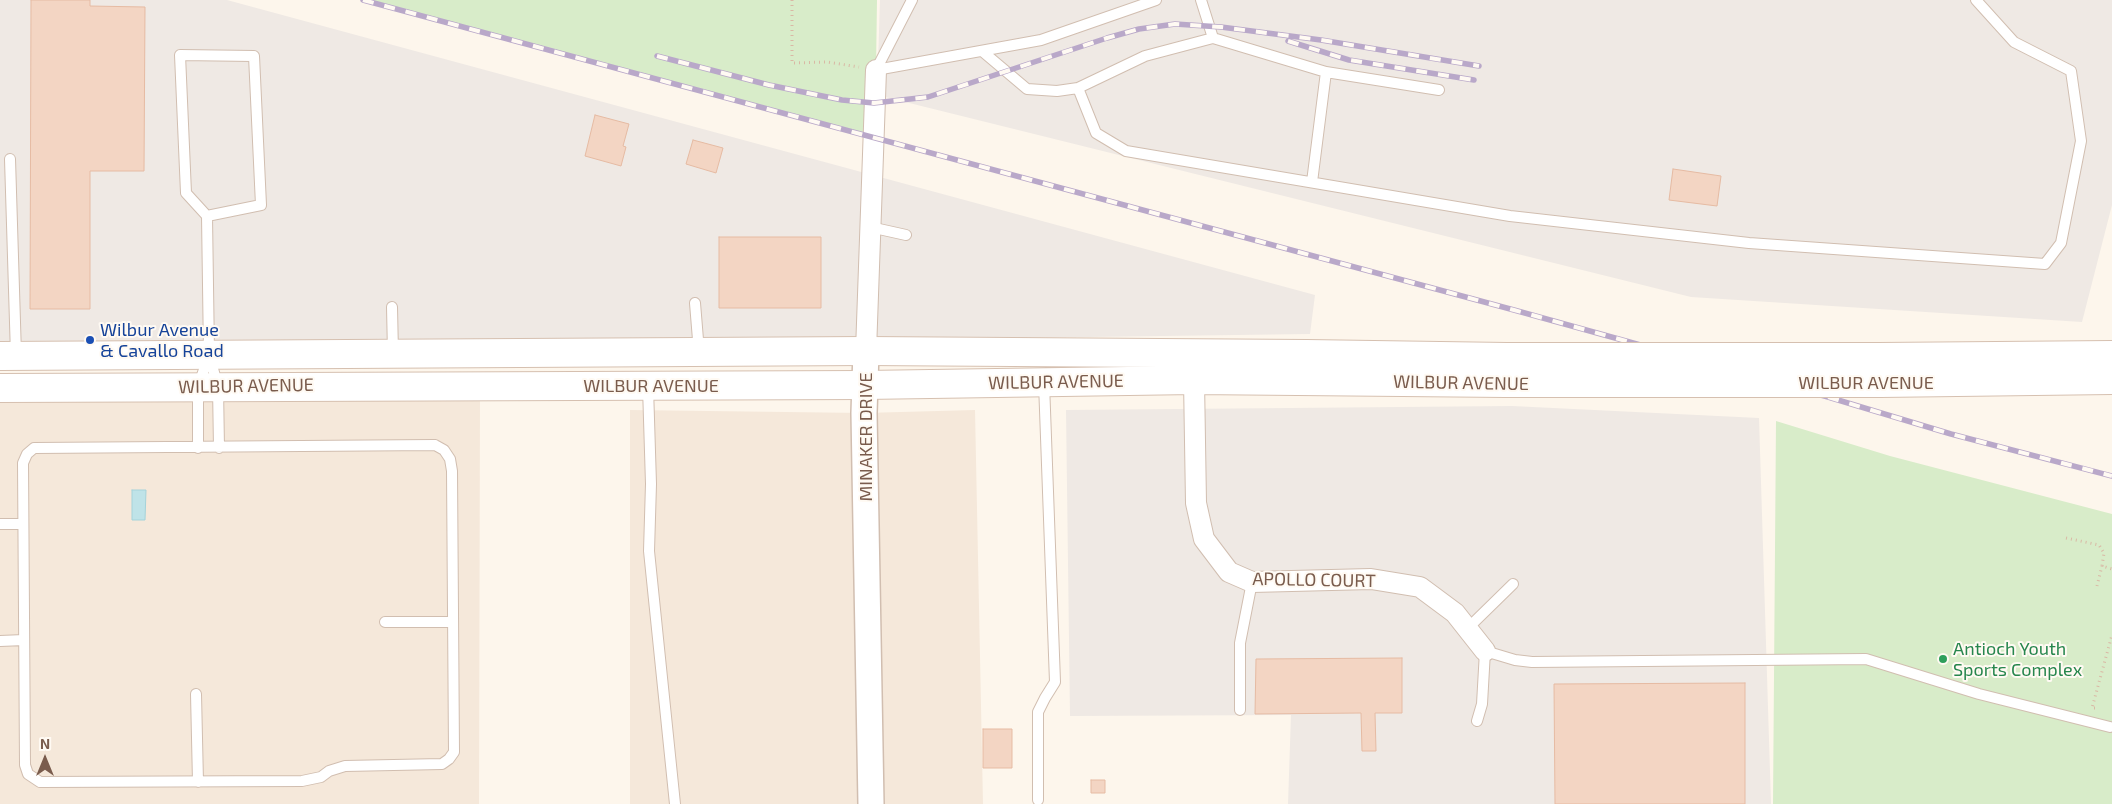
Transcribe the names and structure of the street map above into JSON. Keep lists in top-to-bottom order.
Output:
{
  "streets": {
    "main road": ["WILBUR AVENUE"],
    "street": ["MINAKER DRIVE", "APOLLO COURT"]
  },
  "crossings": [
    ["WILBUR AVENUE", "MINAKER DRIVE"],
    ["WILBUR AVENUE", "APOLLO COURT"]
  ],
  "places": ["Wilbur Avenue & Cavallo Road", "Antioch Youth Sports Complex"],
  "north": "top"
}
